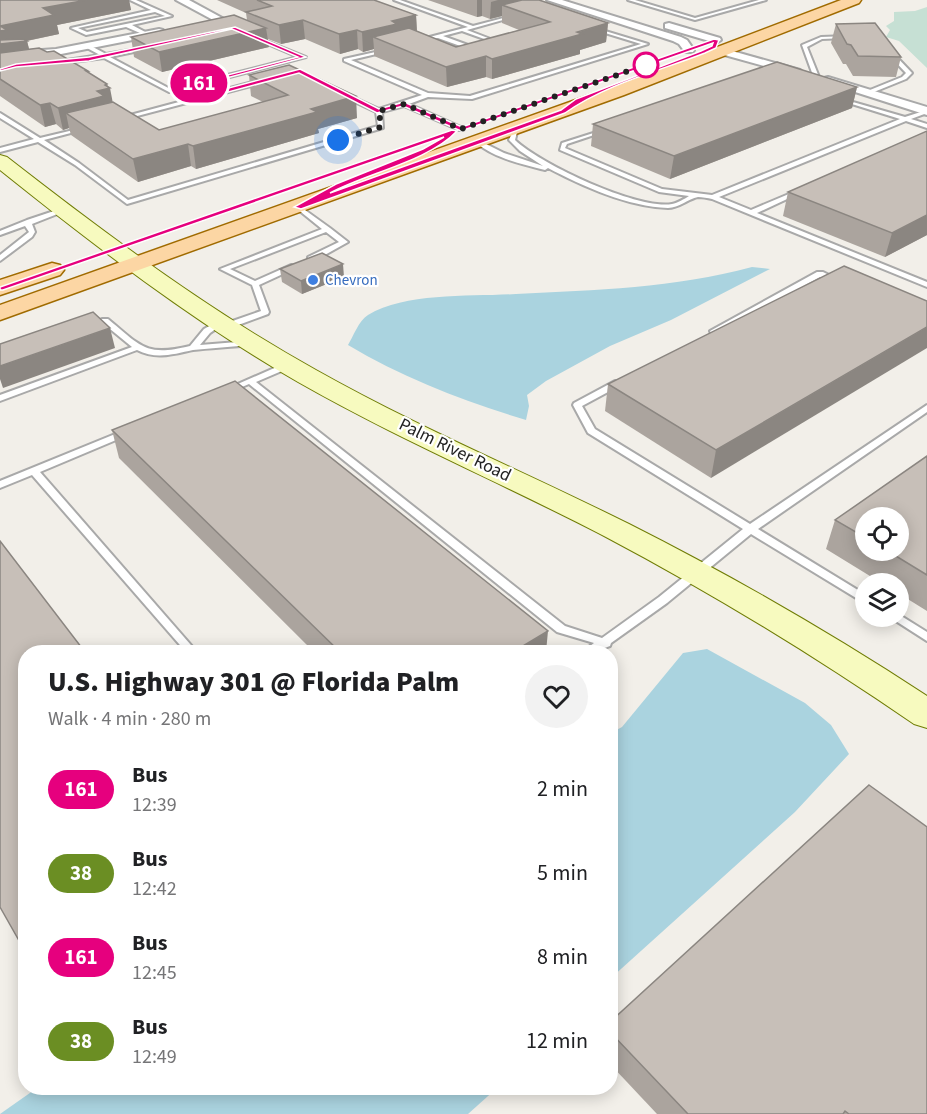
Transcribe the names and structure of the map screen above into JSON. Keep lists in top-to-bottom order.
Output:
{
  "streets": {
    "street": ["Palm River Road"]
  },
  "places": ["Chevron"],
  "lines": ["bus line 161"],
  "page": {
    "on_map": "161",
    "heading": ["U.S. Highway 301 @ Florida Palm", "Walk · 4 min · 280 m"],
    "list": [
      {
        "mark": "161",
        "name": "Bus",
        "note": "12:39",
        "value": "2 min"
      },
      {
        "mark": "38",
        "name": "Bus",
        "note": "12:42",
        "value": "5 min"
      },
      {
        "mark": "161",
        "name": "Bus",
        "note": "12:45",
        "value": "8 min"
      },
      {
        "mark": "38",
        "name": "Bus",
        "note": "12:49",
        "value": "12 min"
      }
    ]
  }
}
